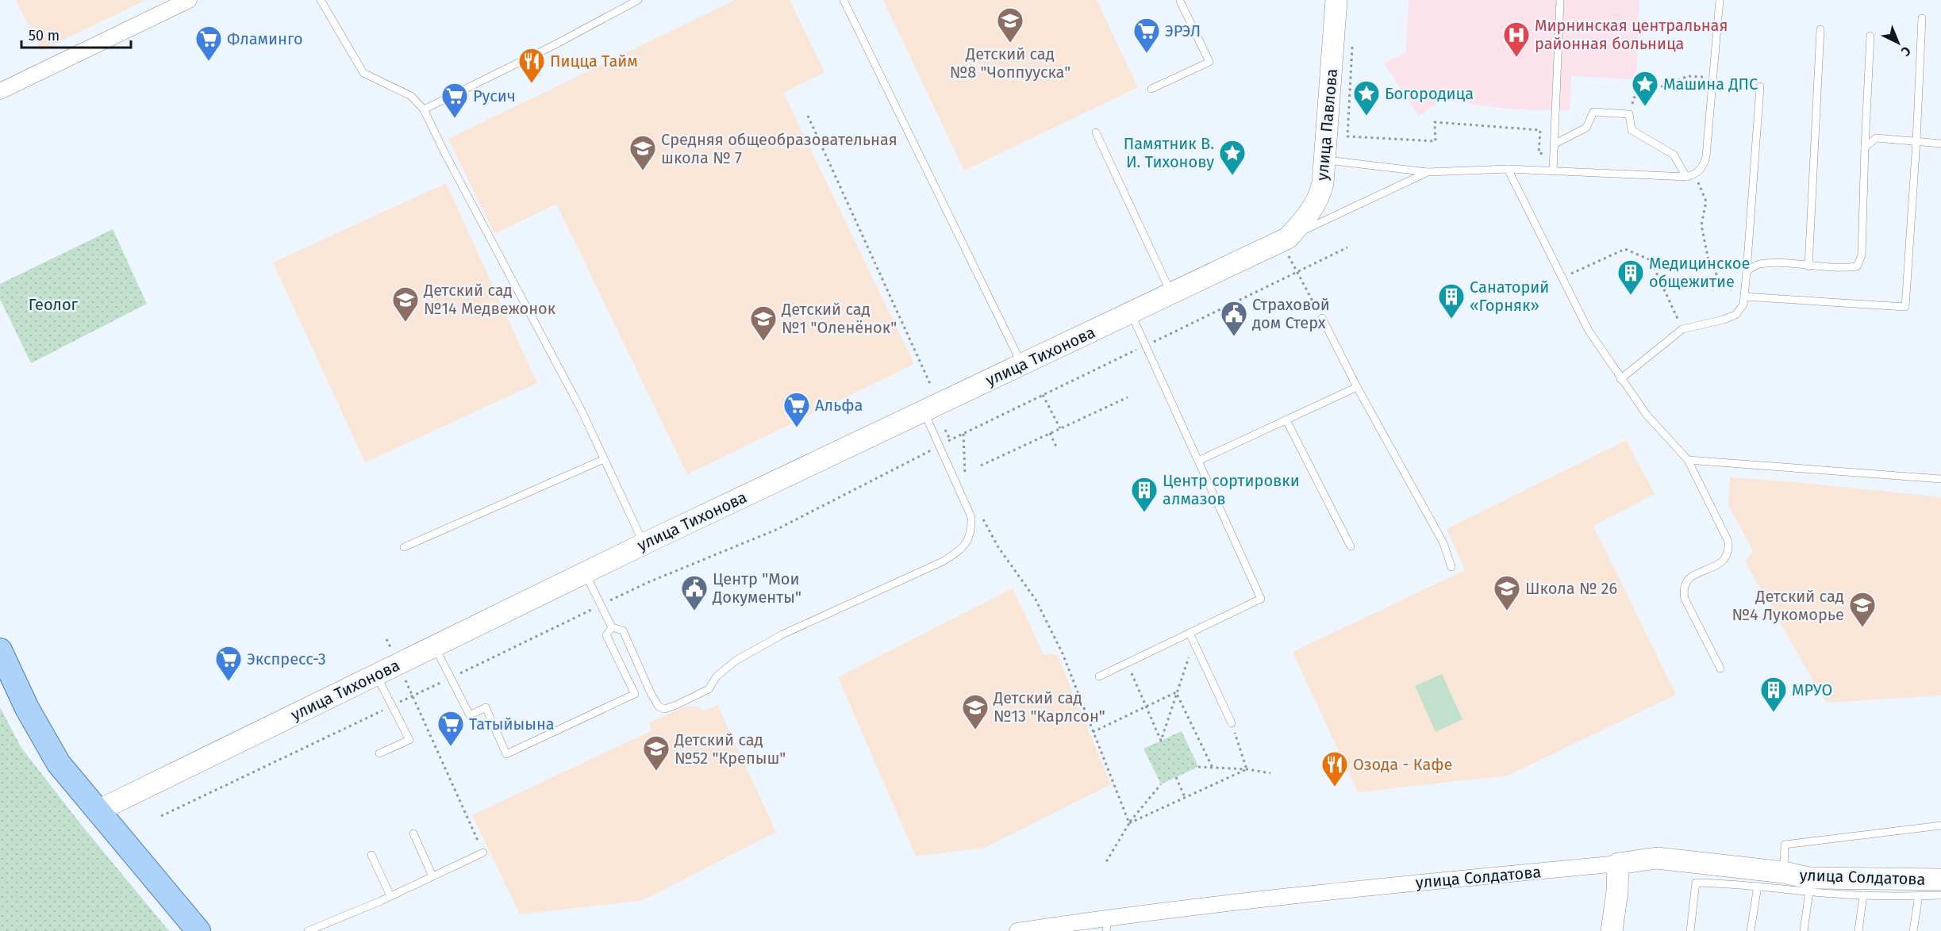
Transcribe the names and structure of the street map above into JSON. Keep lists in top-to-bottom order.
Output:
{
  "streets": {
    "main road": ["улица Павлова", "улица Тихонова", "улица Солдатова"]
  },
  "crossings": [
    ["улица Павлова", "улица Тихонова"]
  ],
  "parks": ["Геолог"],
  "places": {
    "school or university": [
      "Детский сад №8 \"Чоппууска\"",
      "Cредняя общеобразовательная школа № 7",
      "Детский сад №14 Медвежонок",
      "Детский сад №1 \"Оленёнок\"",
      "Школа № 26",
      "Детский сад №4 Лукоморье",
      "Детский сад №13 \"Карлсон\"",
      "Детский сад №52 \"Крепыш\""
    ],
    "supermarket": [
      "ЭРЭЛ",
      "Фламинго",
      "Русич",
      "Альфа",
      "Экспресс-3",
      "Татыйыына"
    ],
    "hospital": ["Мирнинская центральная районная больница"],
    "restaurant": ["Пицца Тайм", "Озода - Кафе"],
    "place": ["Машина ДПС", "Богородица", "Памятник В. И. Тихонову"],
    "building": [
      "Медицинское общежитие",
      "Санаторий «Горняк»",
      "Центр сортировки алмазов",
      "МРУО"
    ],
    "public building": ["Страховой дом Стерх", "Центр \"Мои Документы\""]
  },
  "scale_bar": "50 m",
  "north": "bottom right"
}
